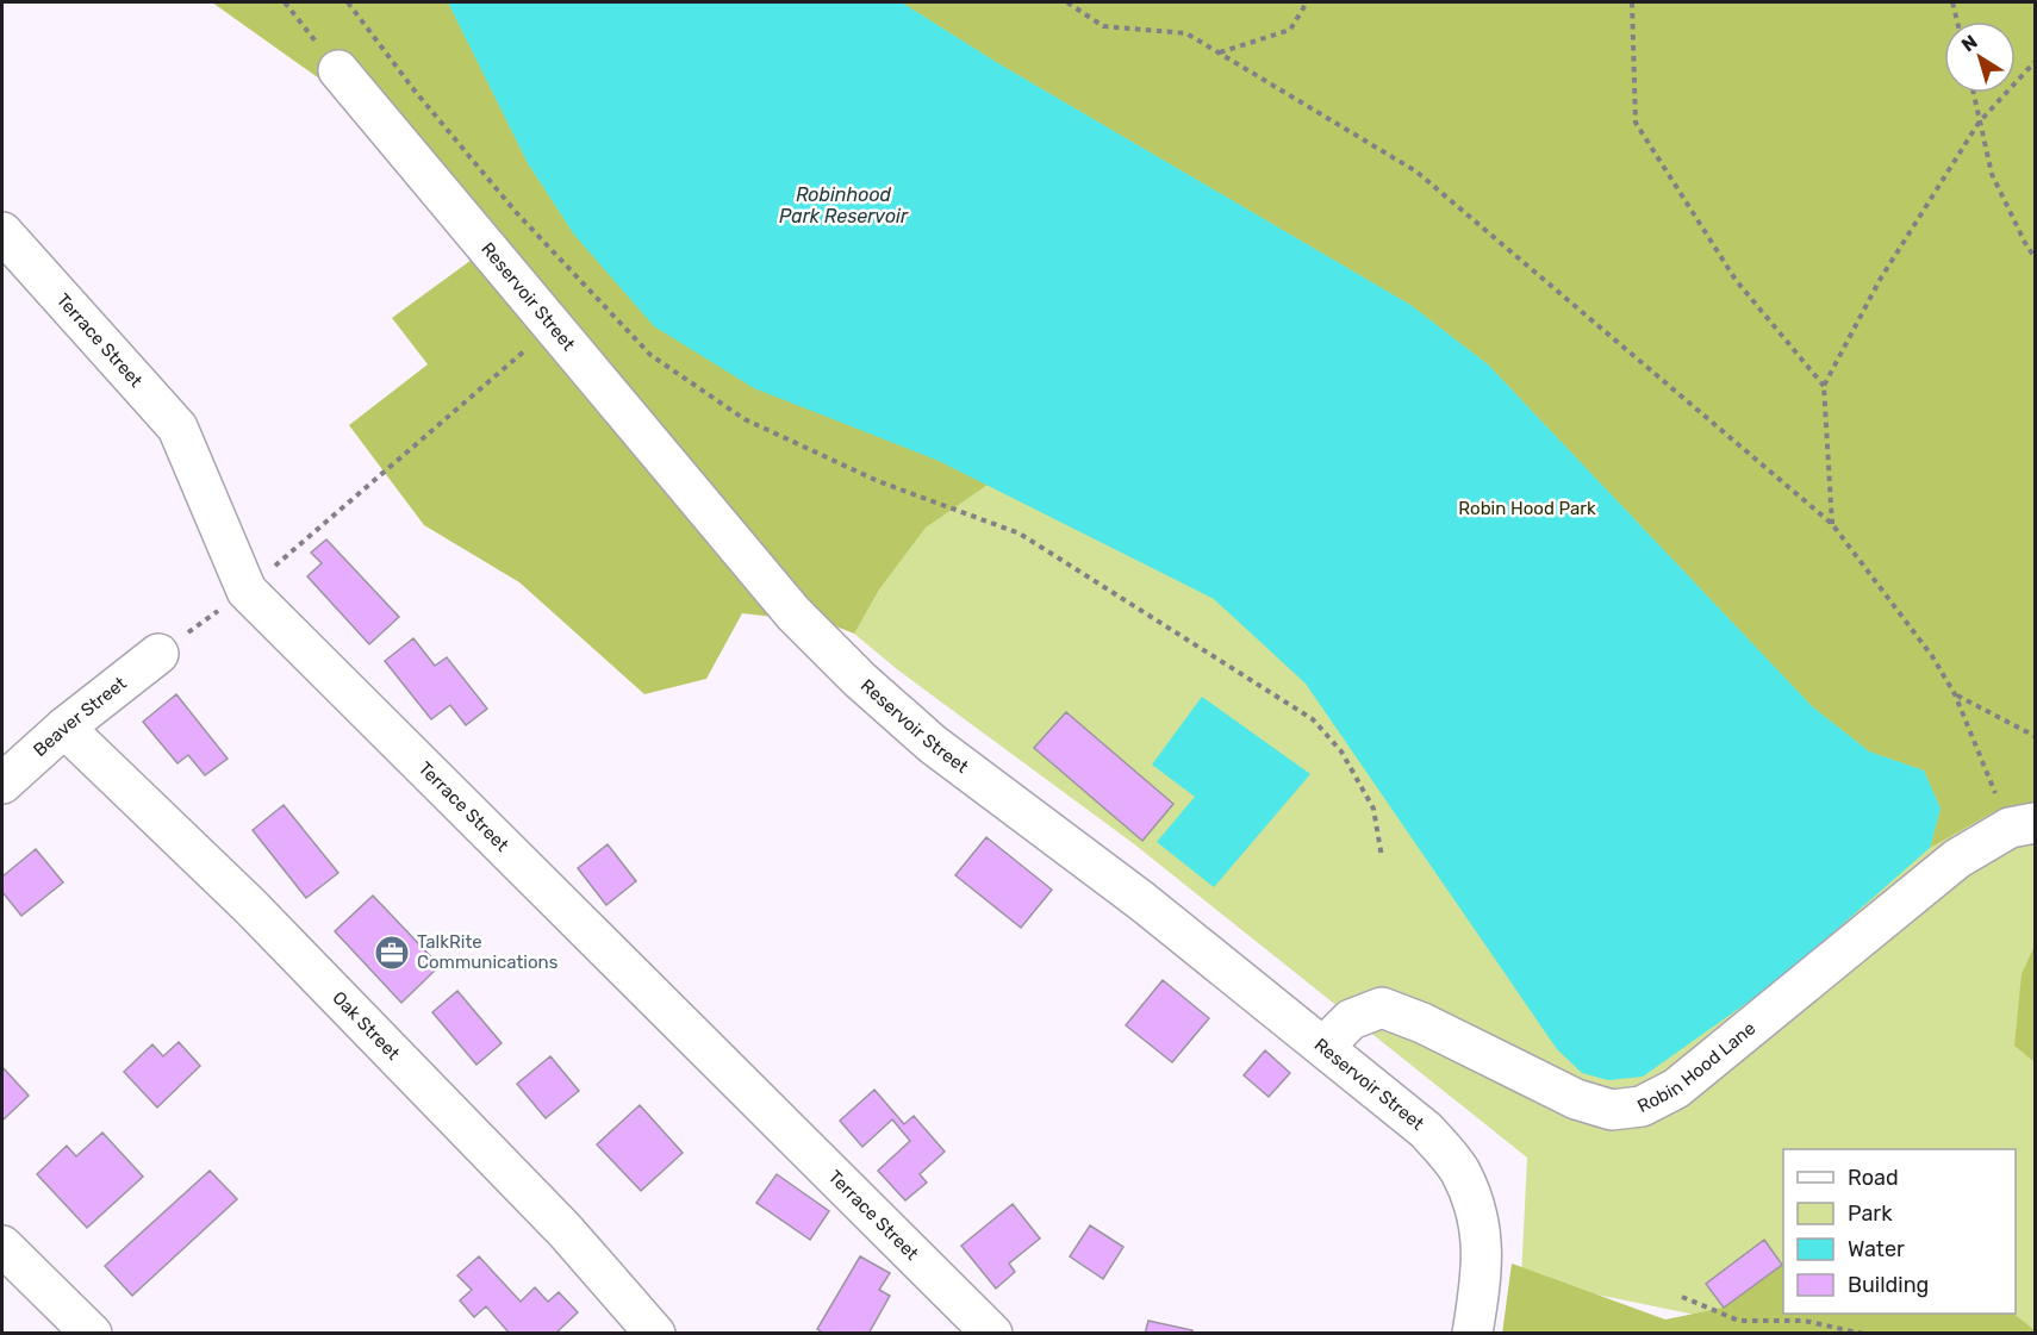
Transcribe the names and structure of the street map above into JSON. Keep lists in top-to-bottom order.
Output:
{
  "streets": {
    "street": [
      "Reservoir Street",
      "Terrace Street",
      "Beaver Street",
      "Oak Street",
      "Robin Hood Lane"
    ]
  },
  "crossings": [
    ["Reservoir Street", "Robin Hood Lane"],
    ["Beaver Street", "Oak Street"]
  ],
  "water": ["Robinhood Park Reservoir"],
  "parks": ["Robin Hood Park"],
  "places": {
    "office": ["TalkRite Communications"]
  },
  "legend": [
    "Road",
    "Park",
    "Water",
    "Building"
  ],
  "north": "top left"
}
